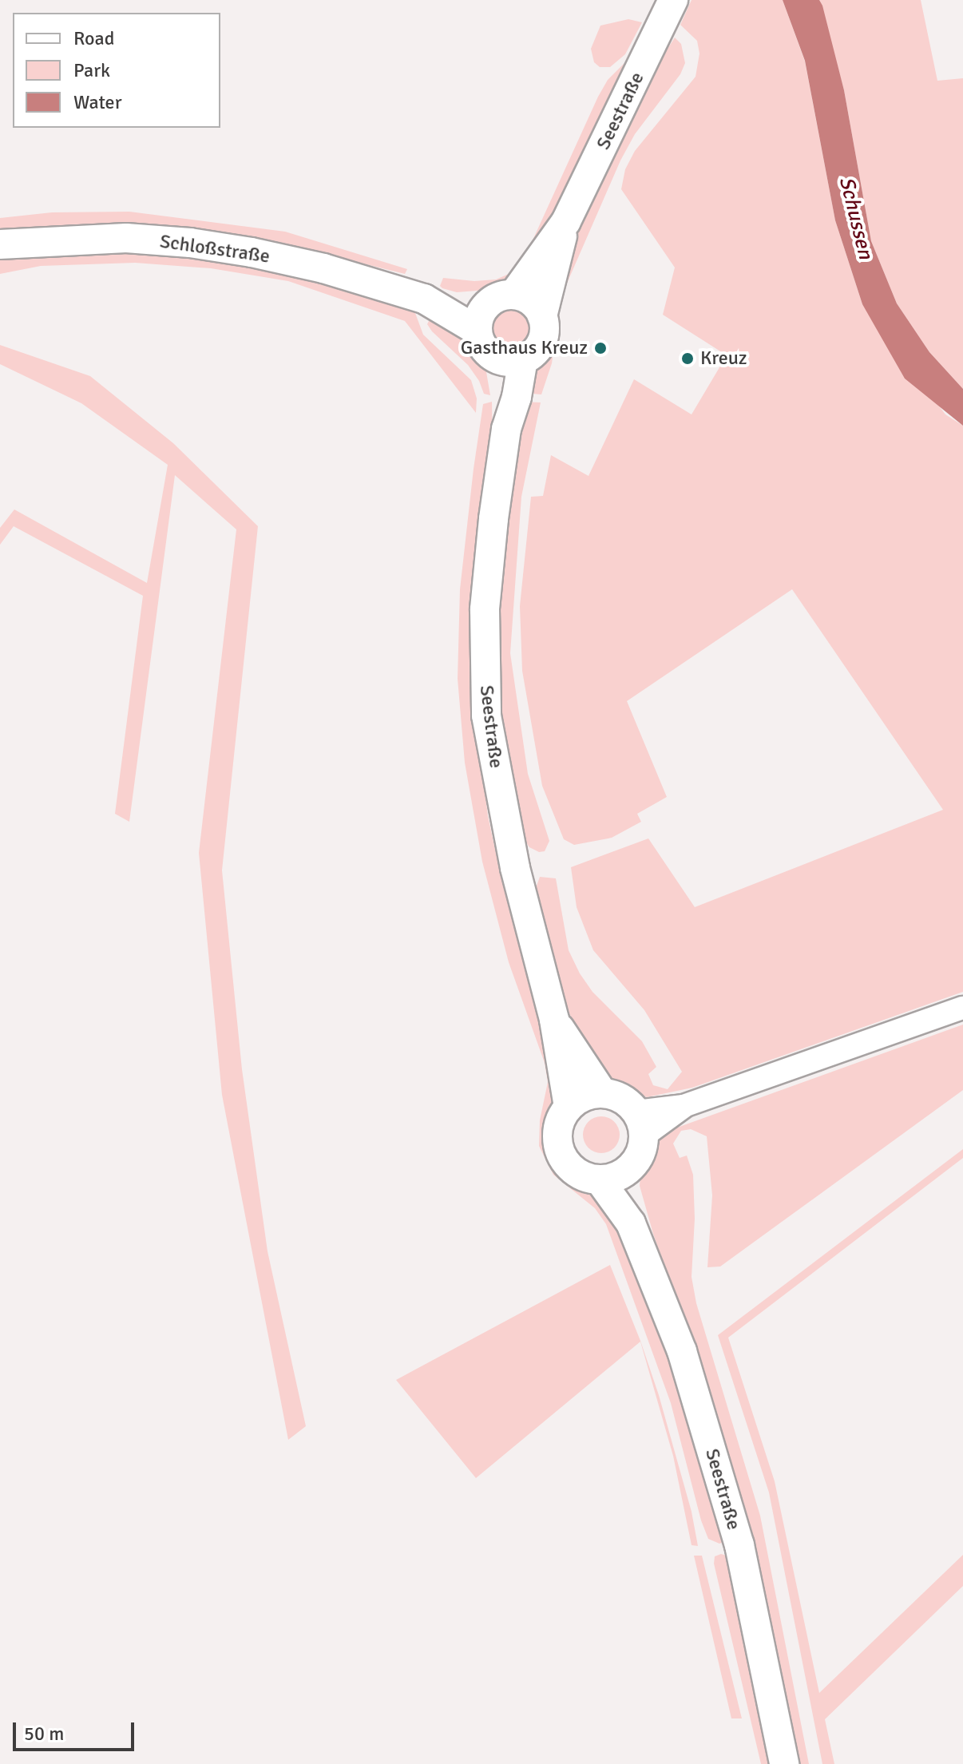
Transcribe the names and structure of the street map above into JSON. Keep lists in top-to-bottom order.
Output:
{
  "streets": {
    "main road": ["Seestraße", "Schloßstraße"]
  },
  "crossings": [
    ["Seestraße", "Schloßstraße"]
  ],
  "water": ["Schussen"],
  "places": ["Gasthaus Kreuz", "Kreuz"],
  "legend": ["Road", "Park", "Water"],
  "scale_bar": "50 m"
}
